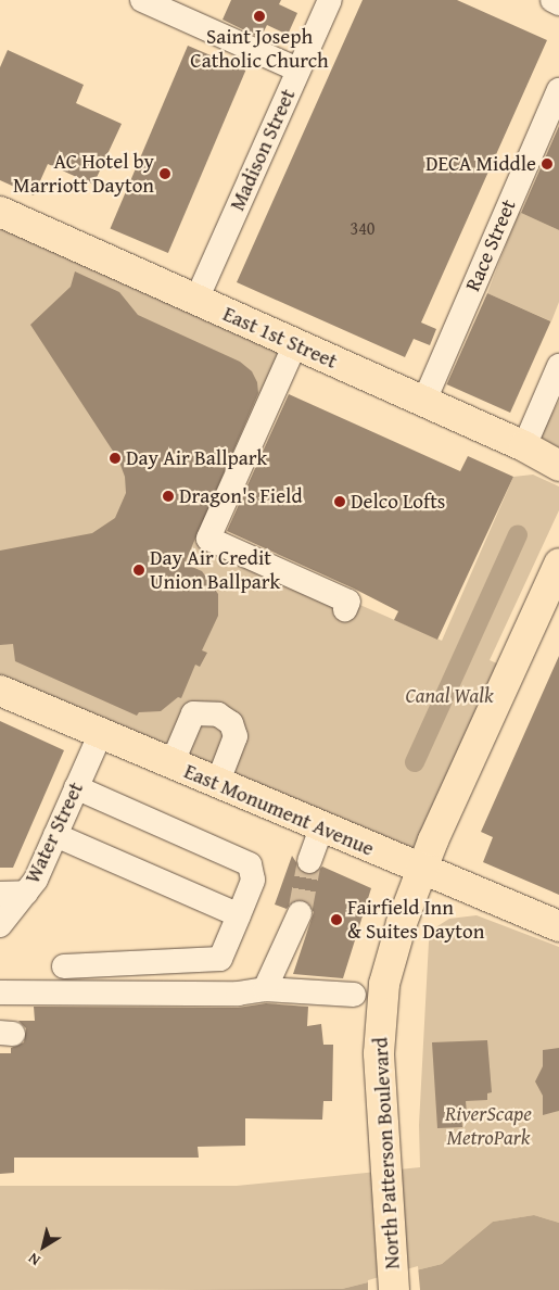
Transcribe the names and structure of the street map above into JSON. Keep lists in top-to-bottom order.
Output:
{
  "streets": {
    "main road": ["East 1st Street", "East Monument Avenue", "North Patterson Boulevard"],
    "street": ["Madison Street", "Race Street", "Water Street"]
  },
  "crossings": [
    ["Madison Street", "East 1st Street"],
    ["Race Street", "East 1st Street"],
    ["East Monument Avenue", "Water Street"],
    ["East Monument Avenue", "North Patterson Boulevard"]
  ],
  "parks": ["Canal Walk", "RiverScape MetroPark"],
  "places": [
    "Saint Joseph Catholic Church",
    "DECA Middle",
    "AC Hotel by Marriott Dayton",
    "Day Air Ballpark",
    "Dragon's Field",
    "Delco Lofts",
    "Day Air Credit Union Ballpark",
    "Fairfield Inn & Suites Dayton"
  ],
  "house_numbers": ["340"],
  "north": "bottom left"
}
